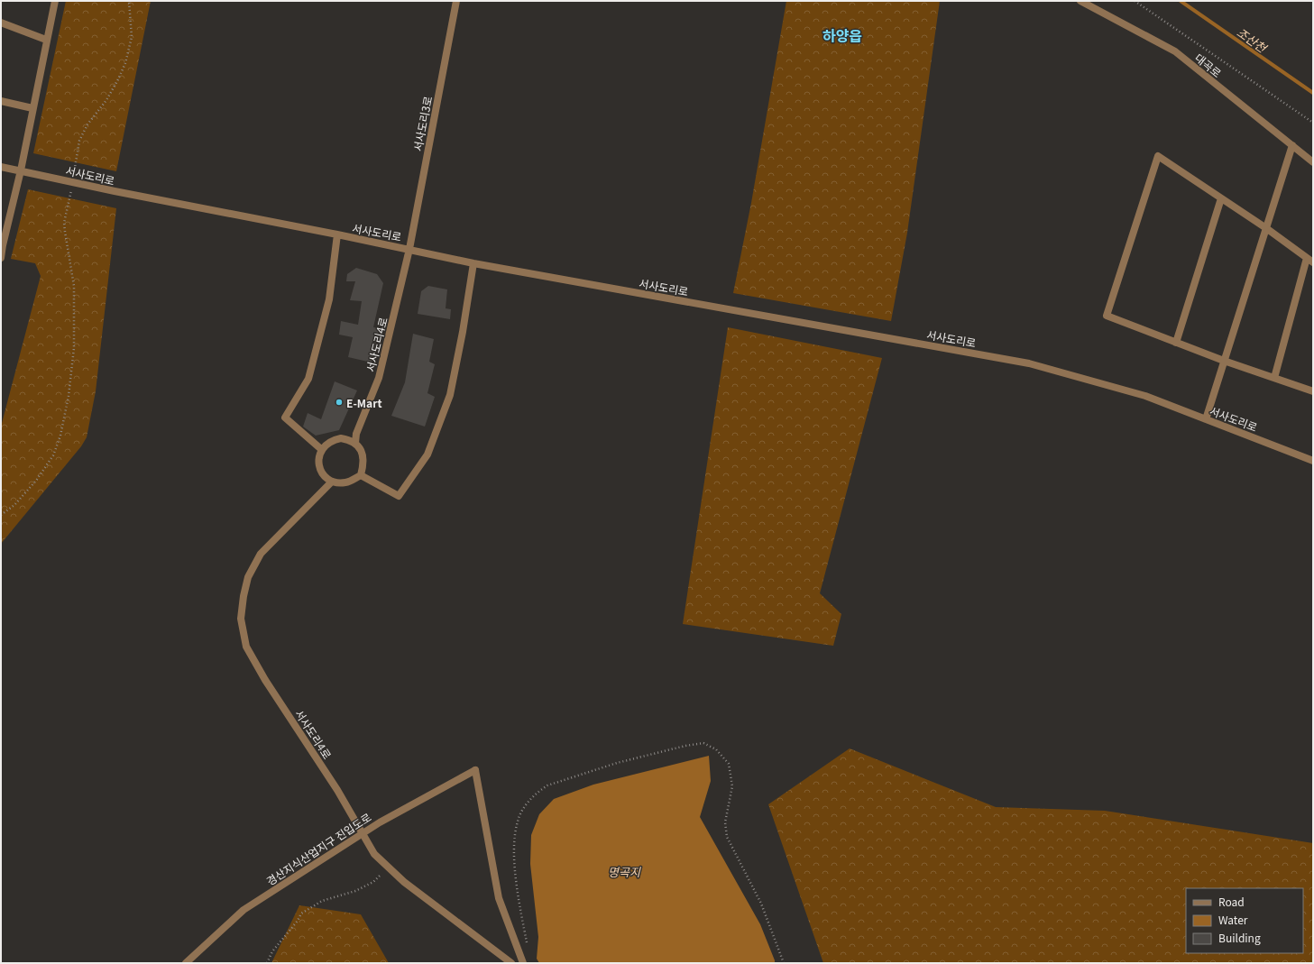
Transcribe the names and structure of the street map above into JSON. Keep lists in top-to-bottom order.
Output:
{
  "streets": {
    "street": [
      "대곡로",
      "서사도리3로",
      "서사도리로",
      "서사도리4로",
      "경산지식산업지구 진입도로"
    ]
  },
  "crossings": [
    ["서사도리3로", "서사도리로"],
    ["서사도리3로", "서사도리4로"],
    ["서사도리로", "서사도리4로"]
  ],
  "districts": ["하양읍"],
  "water": ["조산천", "명곡지"],
  "places": ["E-Mart"],
  "legend": ["Road", "Water", "Building"]
}
